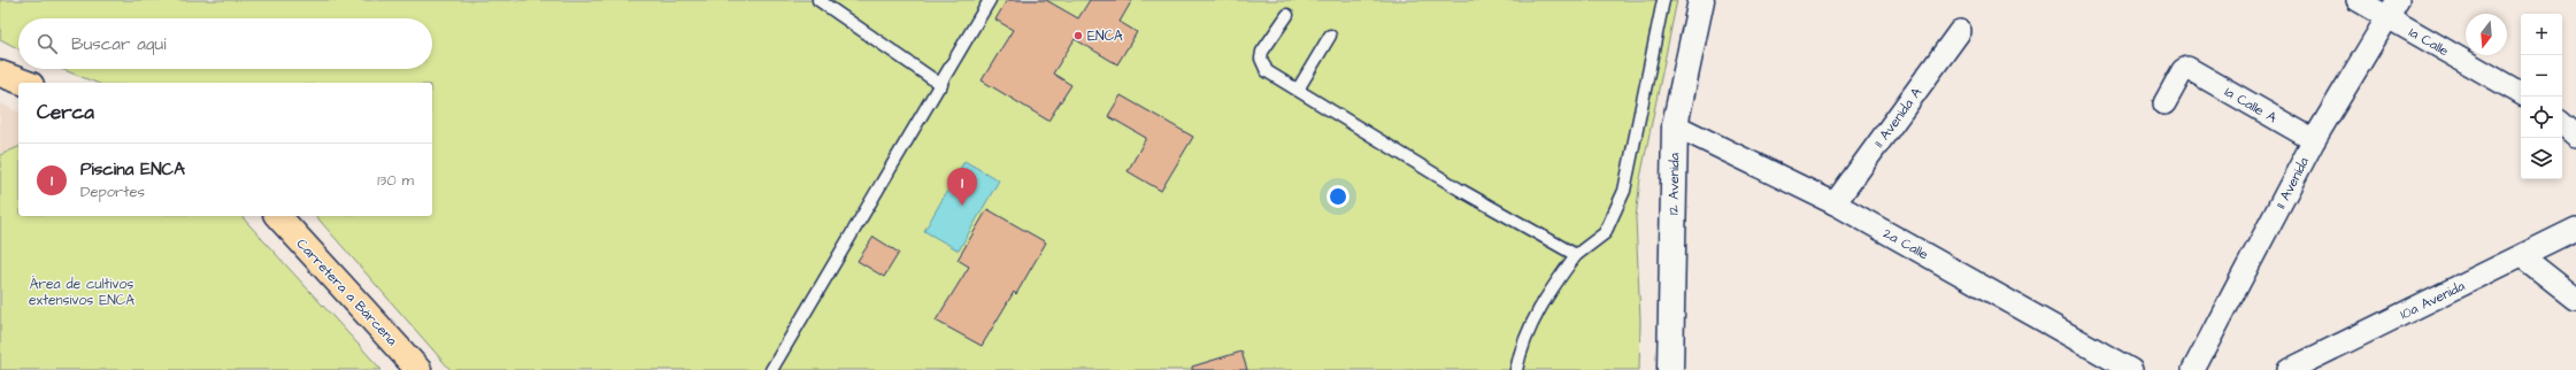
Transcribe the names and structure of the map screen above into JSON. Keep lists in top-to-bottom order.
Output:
{
  "streets": {
    "main road": ["12 Avenida", "Carretera a Bárcena"],
    "street": [
      "1a Calle",
      "1a Calle A",
      "11 Avenida A",
      "11 Avenida",
      "2a Calle",
      "10a Avenida"
    ]
  },
  "crossings": [
    ["1a Calle", "11 Avenida"],
    ["1a Calle A", "11 Avenida"],
    ["11 Avenida A", "2a Calle"],
    ["12 Avenida", "2a Calle"]
  ],
  "parks": ["Área de cultivos extensivos ENCA"],
  "places": ["ENCA"],
  "north": "bottom",
  "page": {
    "map_buttons": ["+", "−"],
    "search": "Buscar aquí",
    "heading": "Cerca",
    "list": [
      {
        "mark": "1",
        "name": "Piscina ENCA",
        "note": "Deportes",
        "value": "130 m"
      }
    ],
    "pins": "1"
  }
}
